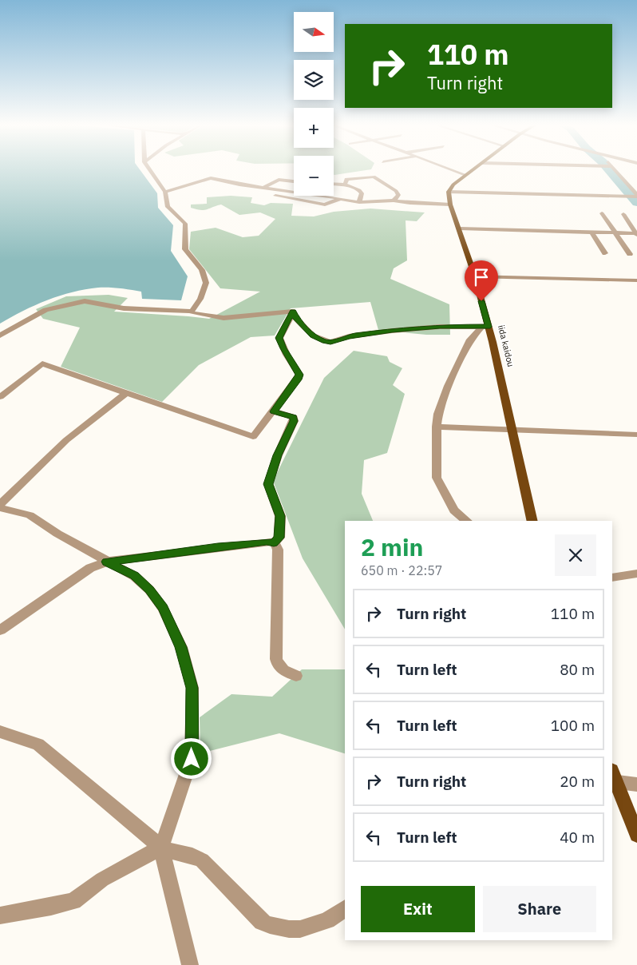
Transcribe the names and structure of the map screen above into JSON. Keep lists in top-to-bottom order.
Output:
{
  "streets": {
    "main road": ["iida kaidou"]
  },
  "north": "right",
  "page": {
    "map_buttons": ["+", "−"],
    "turn": ["110 m", "Turn right"],
    "heading": ["2 min", "650 m · 22:57"],
    "list": [
      {
        "name": "Turn right",
        "value": "110 m"
      },
      {
        "name": "Turn left",
        "value": "80 m"
      },
      {
        "name": "Turn left",
        "value": "100 m"
      },
      {
        "name": "Turn right",
        "value": "20 m"
      },
      {
        "name": "Turn left",
        "value": "40 m"
      }
    ],
    "buttons": ["Exit", "Share"]
  }
}
